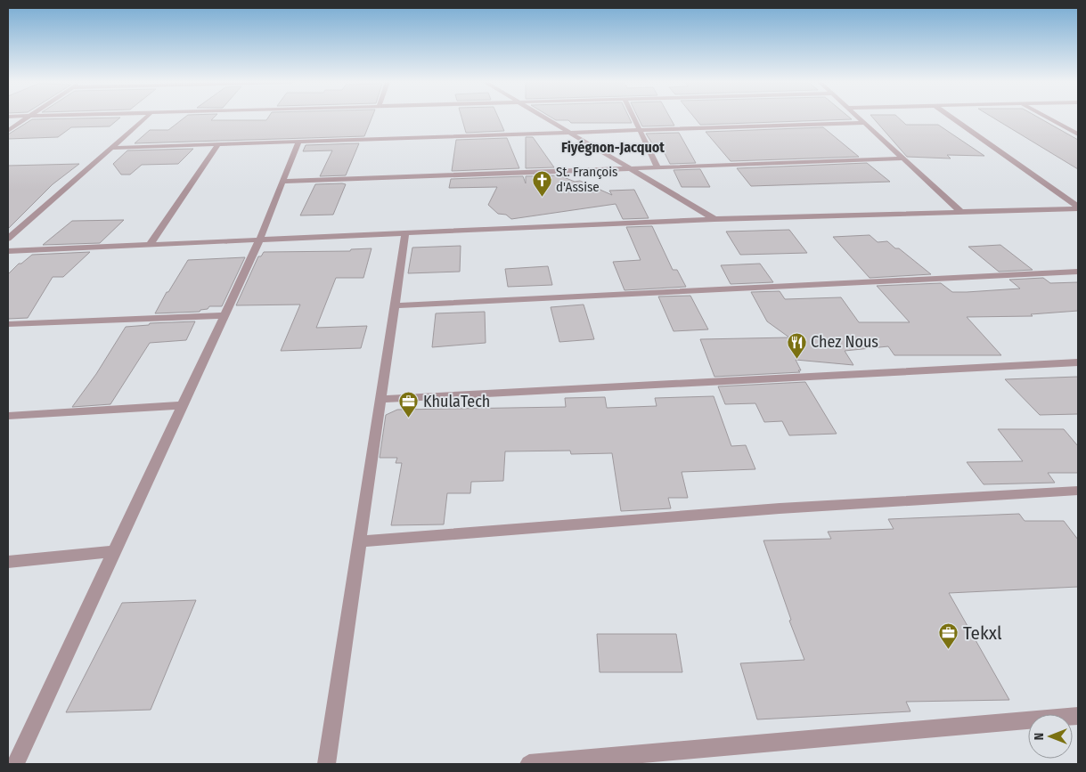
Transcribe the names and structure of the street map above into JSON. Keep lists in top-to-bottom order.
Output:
{
  "districts": ["Fiyégnon-Jacquot"],
  "places": {
    "church": ["St. François d'Assise"],
    "restaurant": ["Chez Nous"],
    "office": ["KhulaTech", "Tekxl"]
  },
  "north": "left"
}
